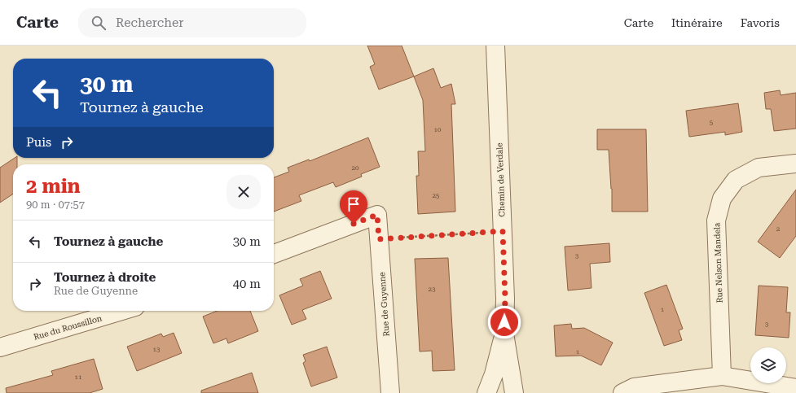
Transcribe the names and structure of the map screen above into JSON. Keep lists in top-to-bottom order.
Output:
{
  "streets": {
    "street": [
      "Chemin de Verdale",
      "Rue Nelson Mandela",
      "Rue de Guyenne",
      "Rue du Roussillon"
    ]
  },
  "house_numbers": [
    "5",
    "10",
    "20",
    "25",
    "2",
    "3",
    "23",
    "1",
    "3",
    "13",
    "1",
    "11"
  ],
  "page": {
    "header": "Carte",
    "search": "Rechercher",
    "nav": ["Carte", "Itinéraire", "Favoris"],
    "turn": ["30 m", "Tournez à gauche"],
    "then": "Puis",
    "heading": ["2 min", "90 m · 07:57"],
    "list": [
      {
        "name": "Tournez à gauche",
        "value": "30 m"
      },
      {
        "name": "Tournez à droite",
        "note": "Rue de Guyenne",
        "value": "40 m"
      }
    ]
  }
}
